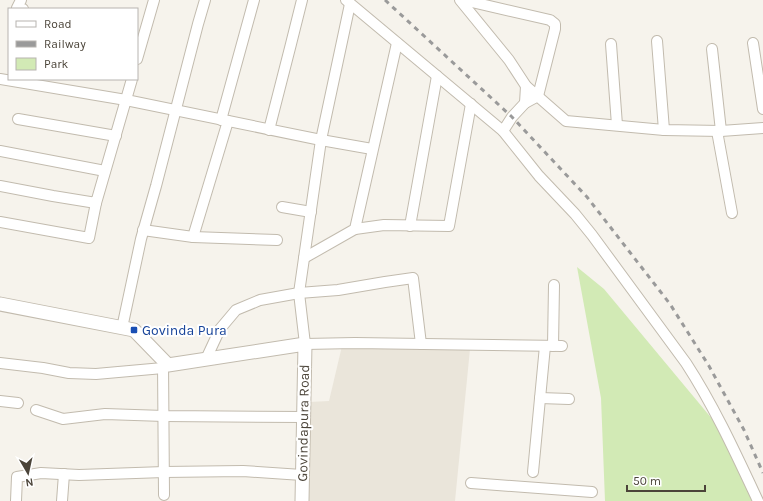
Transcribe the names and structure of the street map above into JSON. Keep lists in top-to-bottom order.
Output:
{
  "streets": {
    "street": ["Govindapura Road"]
  },
  "places": {
    "transit": ["Govinda Pura"]
  },
  "legend": ["Road", "Railway", "Park"],
  "scale_bar": "50 m",
  "north": "bottom"
}
